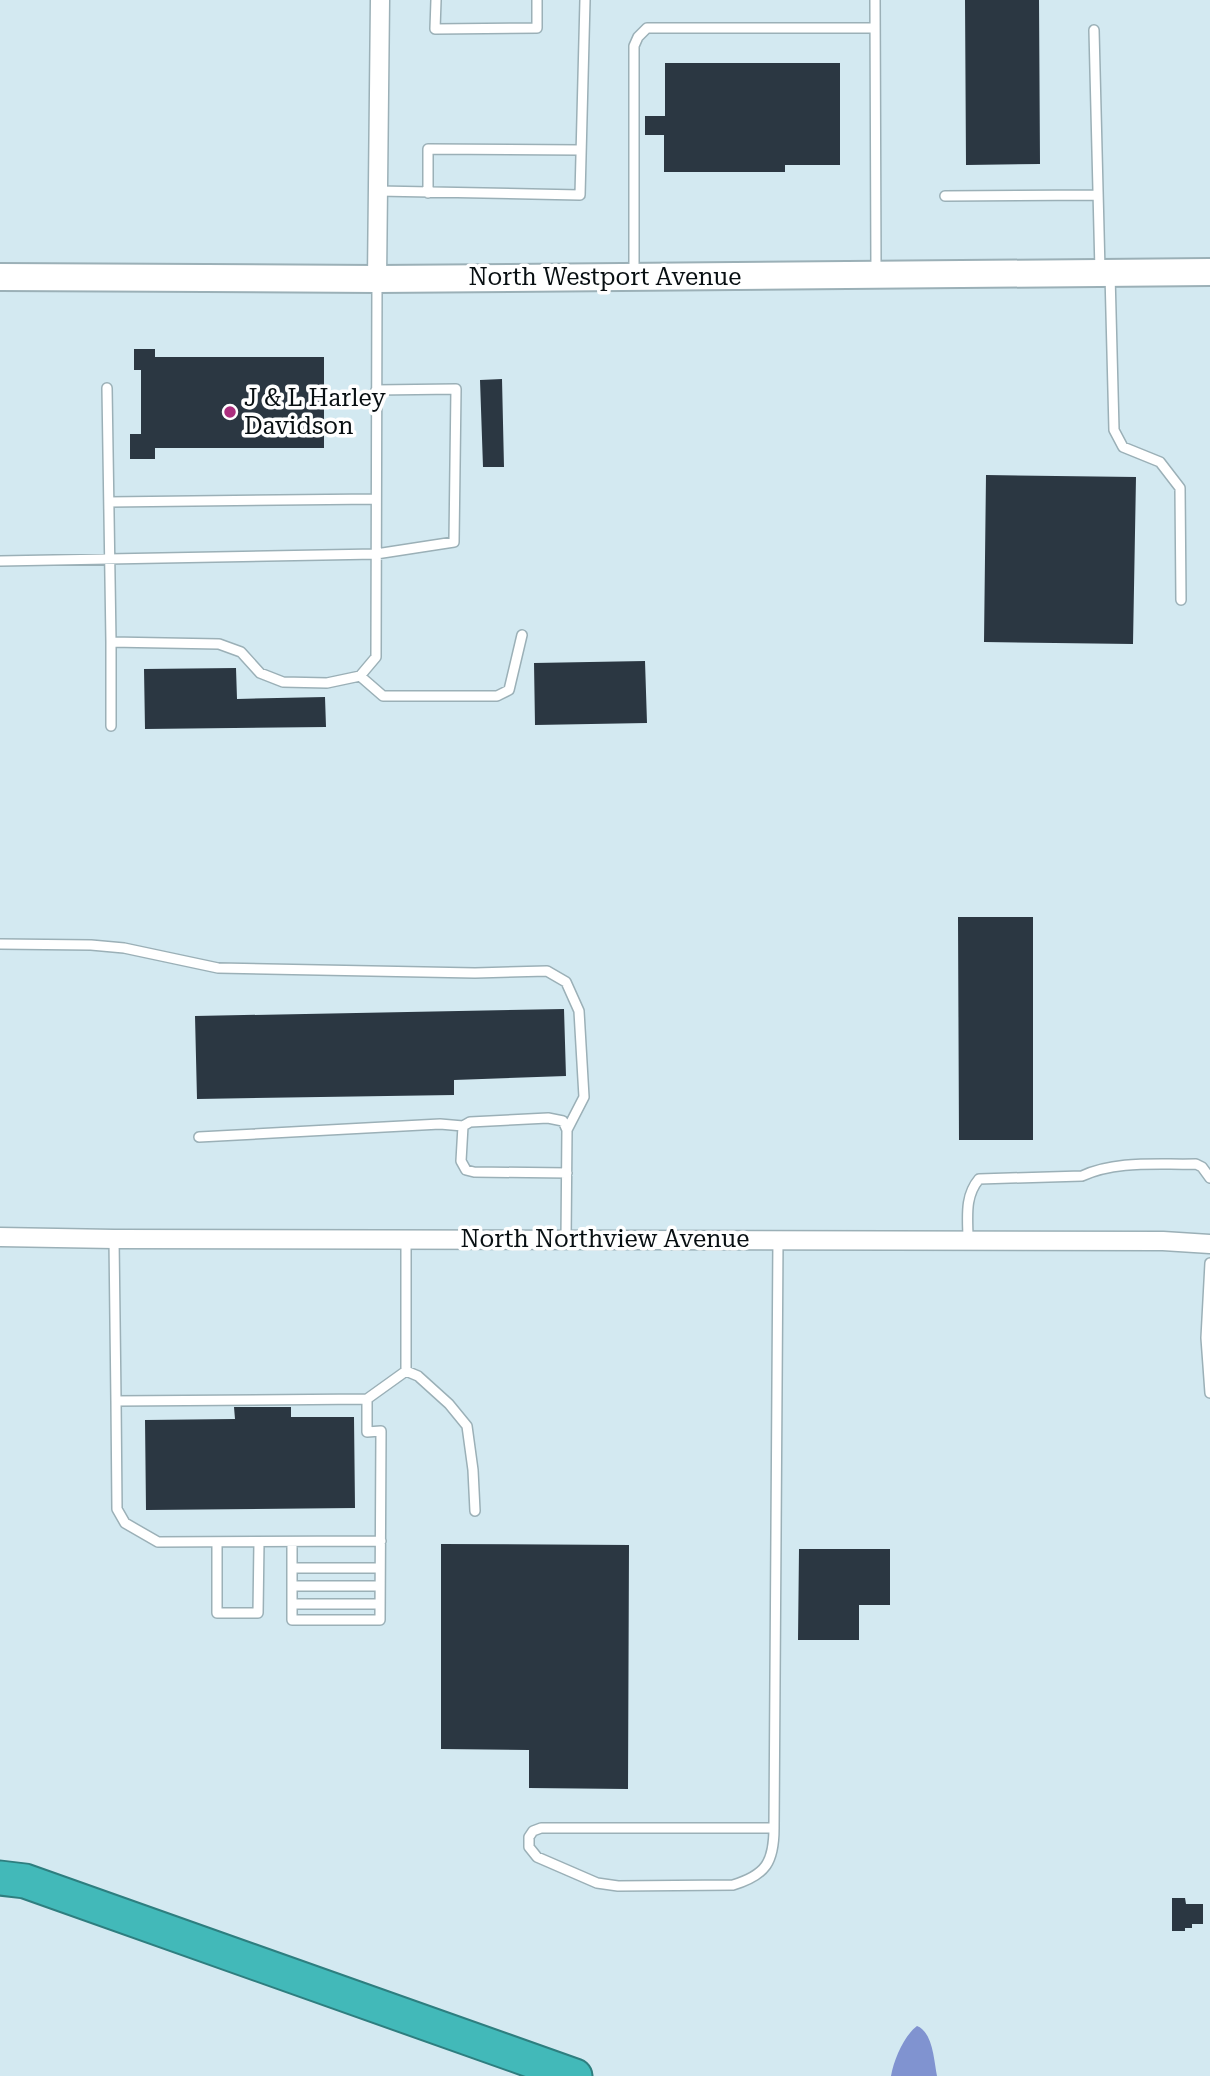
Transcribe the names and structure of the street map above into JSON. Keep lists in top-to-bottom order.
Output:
{
  "streets": {
    "main road": ["North Westport Avenue"],
    "street": ["North Northview Avenue"]
  },
  "places": ["J & L Harley Davidson"]
}
